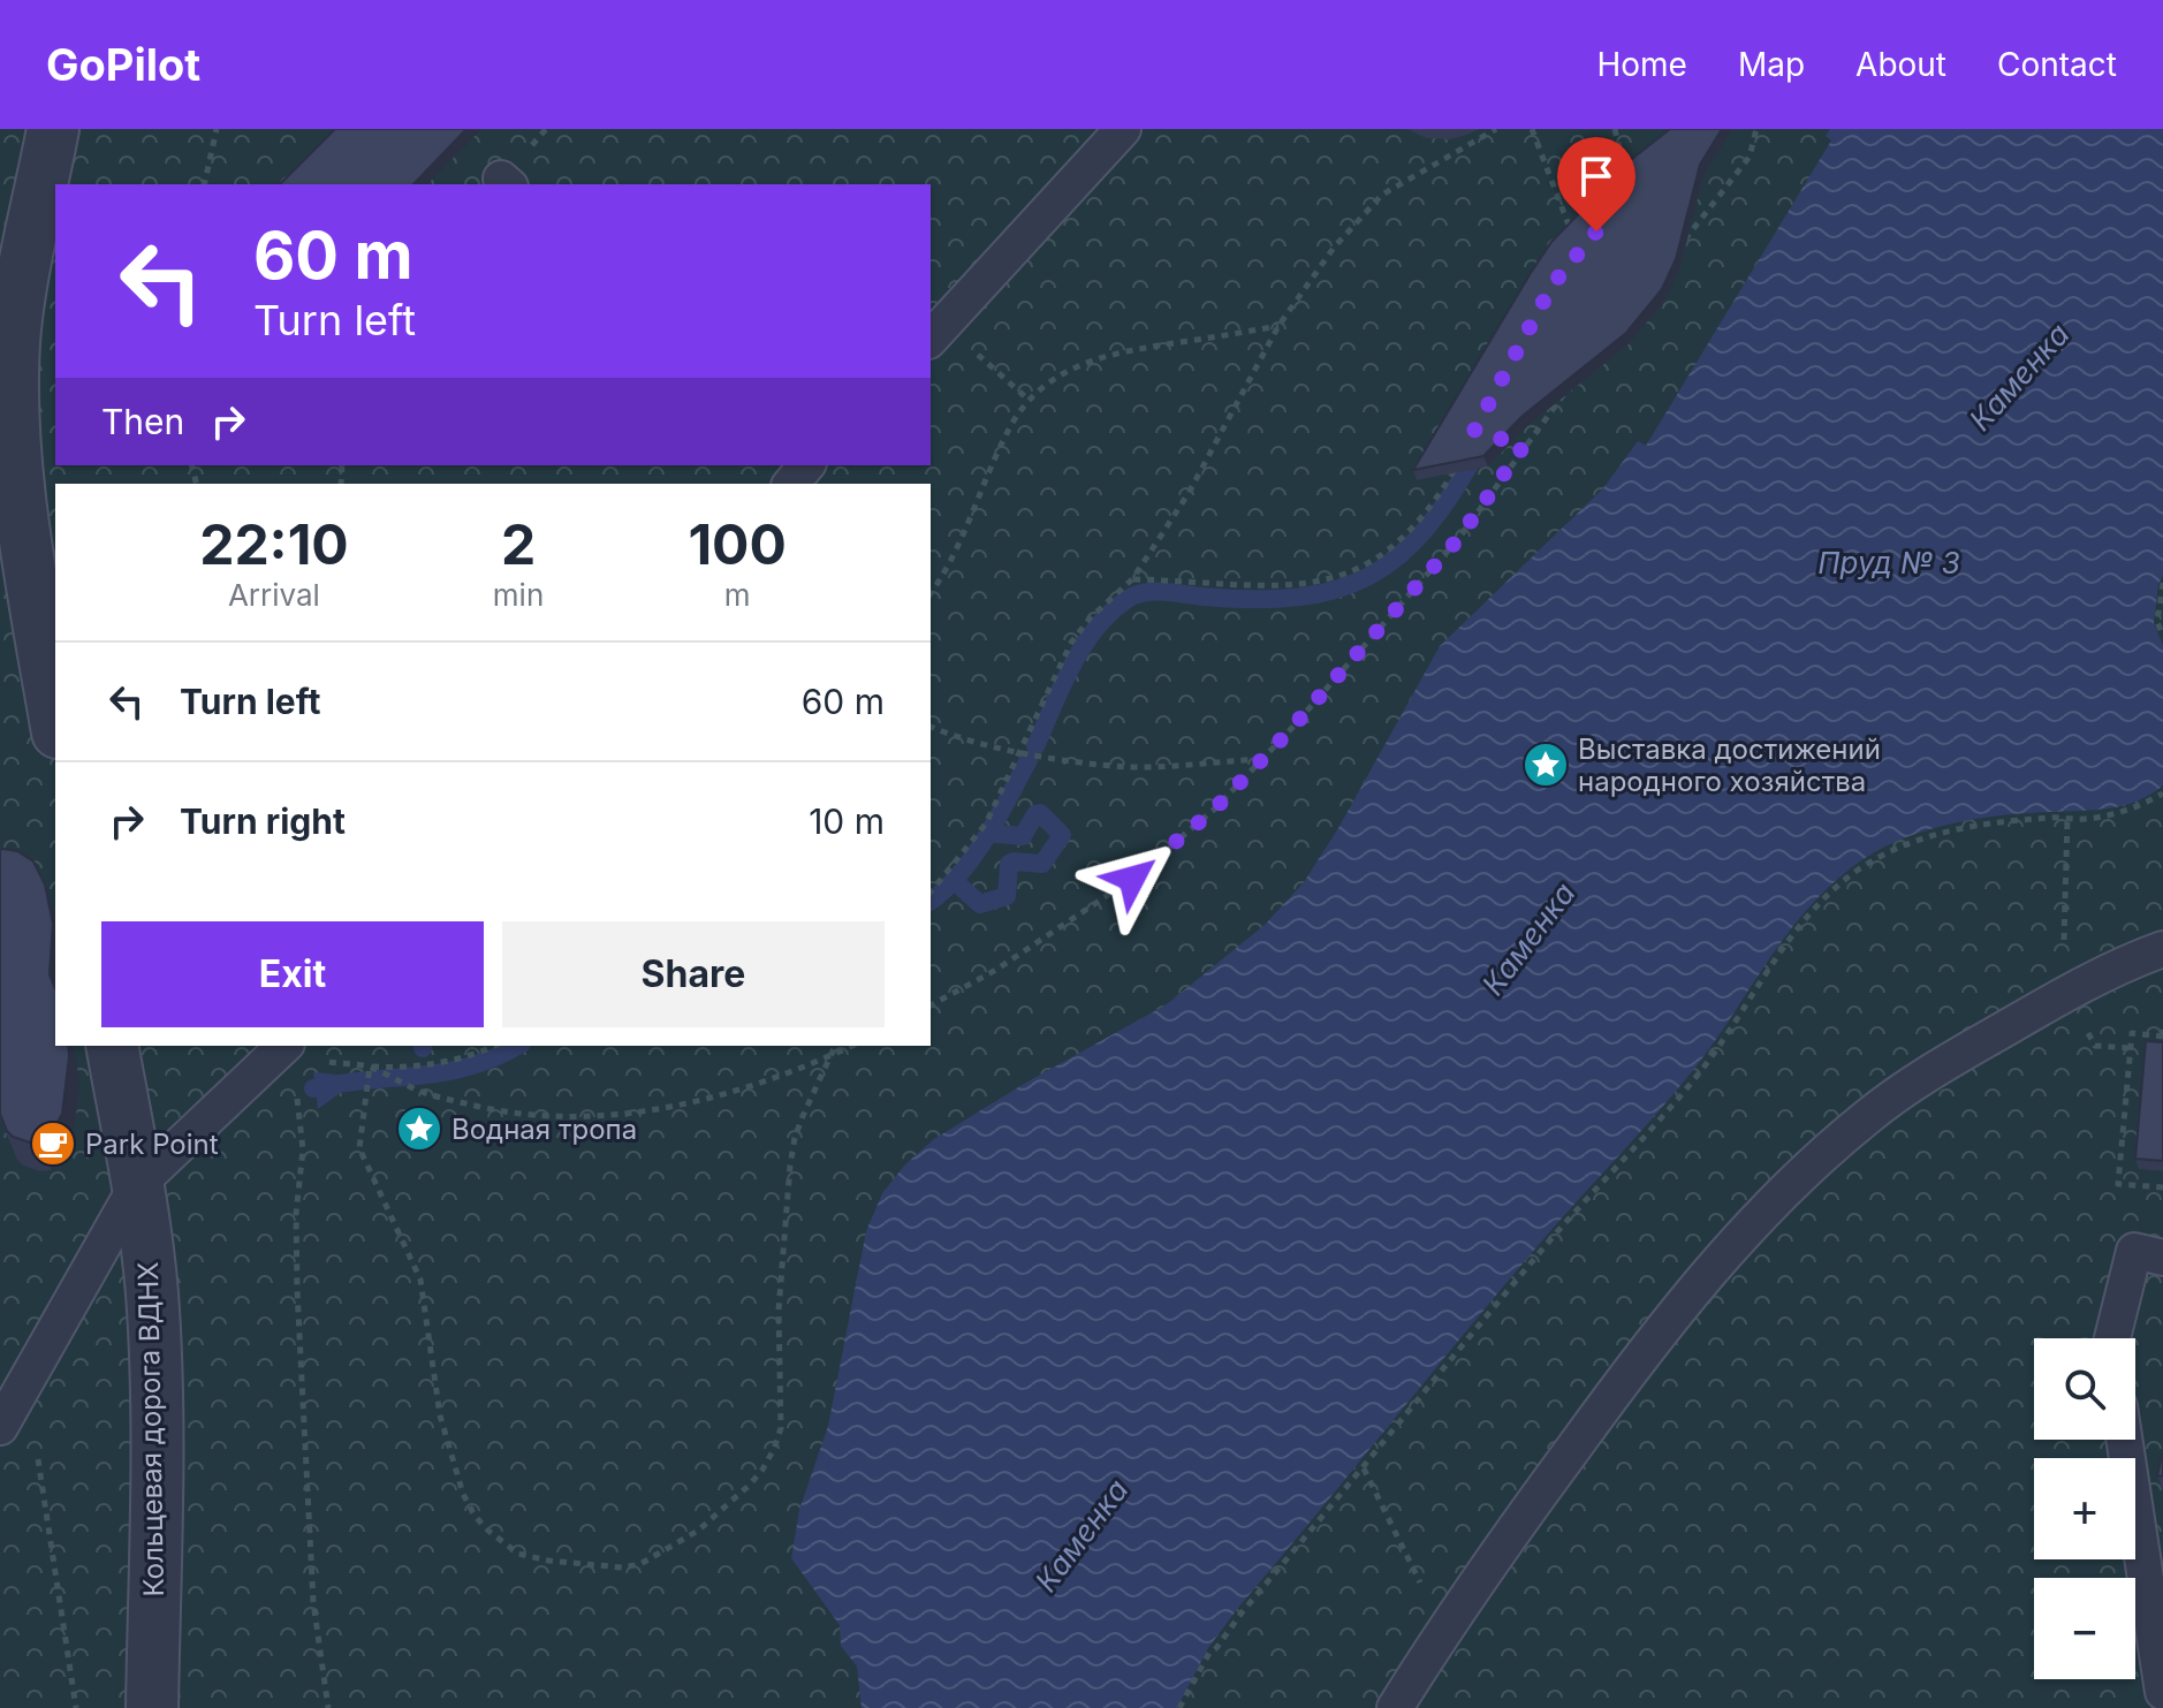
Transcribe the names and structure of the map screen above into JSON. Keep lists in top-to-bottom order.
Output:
{
  "streets": {
    "street": ["Кольцевая дорога ВДНХ"]
  },
  "water": ["Каменка", "Пруд № 3"],
  "places": {
    "place": ["Выставка достижений народного хозяйства", "Водная тропа"],
    "cafe": ["Park Point"]
  },
  "page": {
    "header": "GoPilot",
    "nav": [
      "Home",
      "Map",
      "About",
      "Contact"
    ],
    "turn": ["60 m", "Turn left"],
    "then": "Then",
    "eta": [
      "22:10",
      "Arrival",
      "2",
      "min",
      "100",
      "m"
    ],
    "list": [
      {
        "name": "Turn left",
        "value": "60 m"
      },
      {
        "name": "Turn right",
        "value": "10 m"
      }
    ],
    "buttons": ["Exit", "Share"],
    "map_buttons": ["+", "−"]
  }
}
